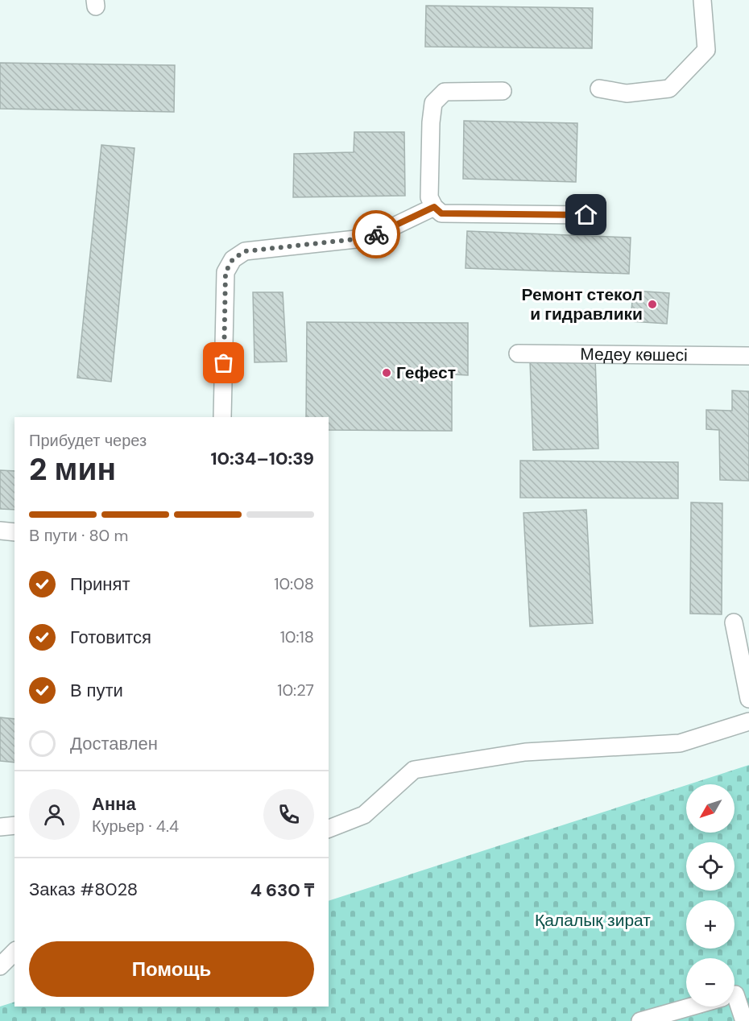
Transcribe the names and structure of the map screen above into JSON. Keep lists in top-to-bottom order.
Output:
{
  "streets": {
    "street": ["Медеу көшесі"]
  },
  "parks": ["Қалалық зират"],
  "places": ["Ремонт стекол и гидравлики", "Гефест"],
  "north": "bottom left",
  "page": {
    "heading": ["2 мин", "Прибудет через", "10:34–10:39"],
    "panel": [
      "Анна",
      "Курьер · 4.4",
      "Заказ #8028",
      "4 630 ₸"
    ],
    "bar": "В пути · 80 m",
    "list": [
      ["Принят", "10:08"],
      ["Готовится", "10:18"],
      ["В пути", "10:27"],
      "Доставлен"
    ],
    "map_buttons": ["+", "−"],
    "buttons": "Помощь"
  }
}
